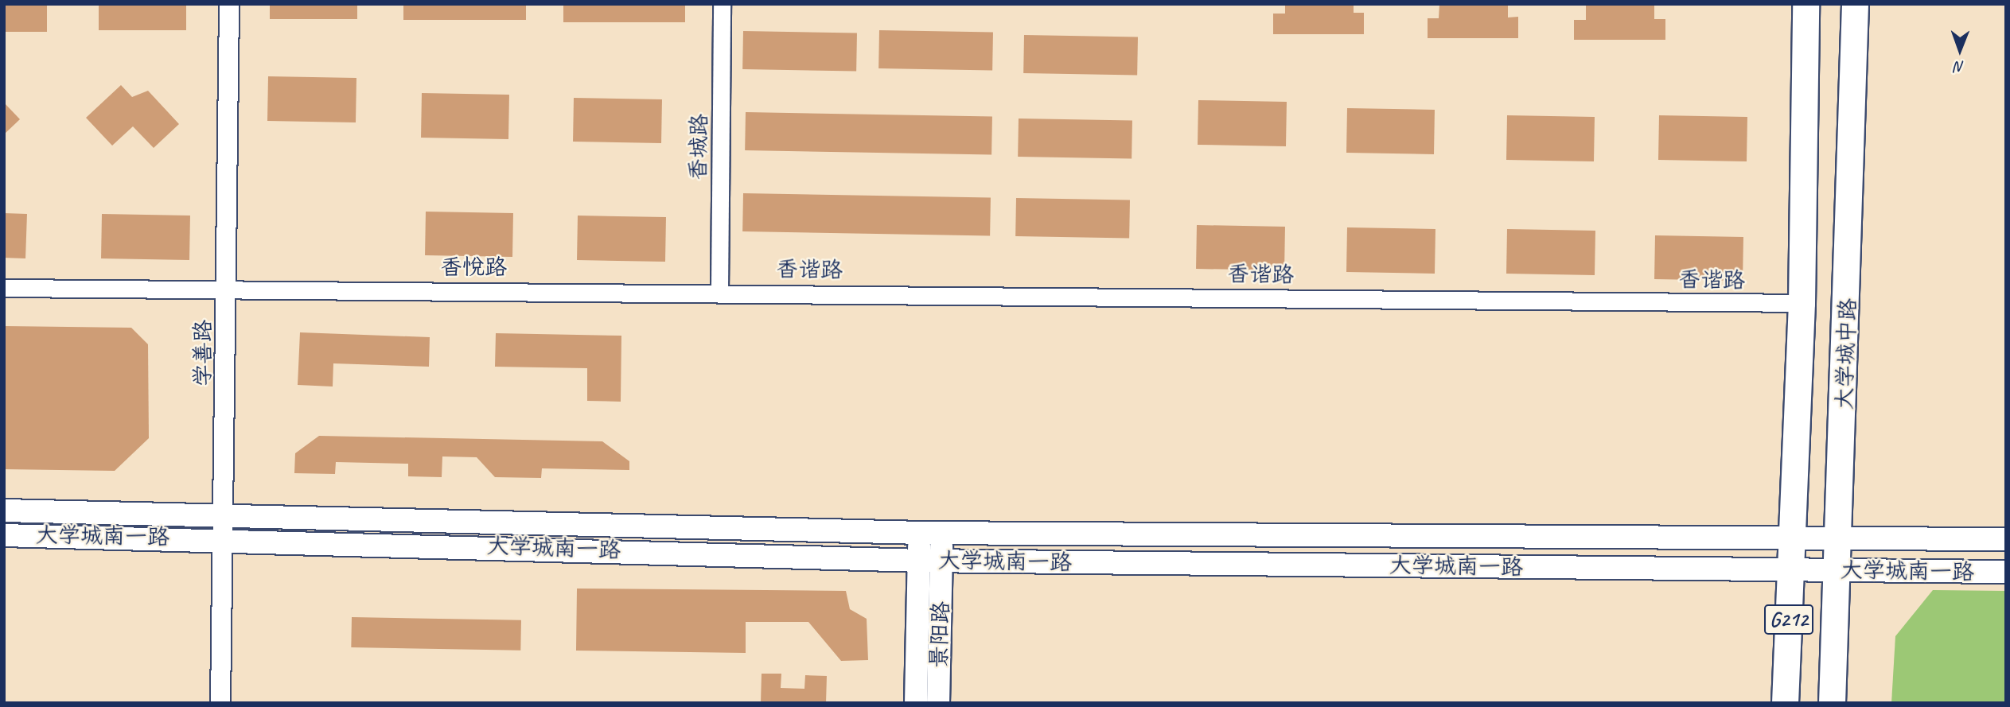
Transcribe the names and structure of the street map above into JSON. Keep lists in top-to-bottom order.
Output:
{
  "streets": {
    "highway": ["大学城中路", "G212"],
    "main road": ["大学城南一路", "景阳路"],
    "street": [
      "香城路",
      "香悦路",
      "香谐路",
      "学善路"
    ]
  },
  "crossings": [
    ["香城路", "香悦路"],
    ["香城路", "香谐路"],
    ["香悦路", "香谐路"],
    ["香悦路", "学善路"],
    ["香谐路", "大学城中路"],
    ["学善路", "大学城南一路"],
    ["大学城中路", "大学城南一路"],
    ["大学城南一路", "景阳路"]
  ],
  "north": "bottom"
}
